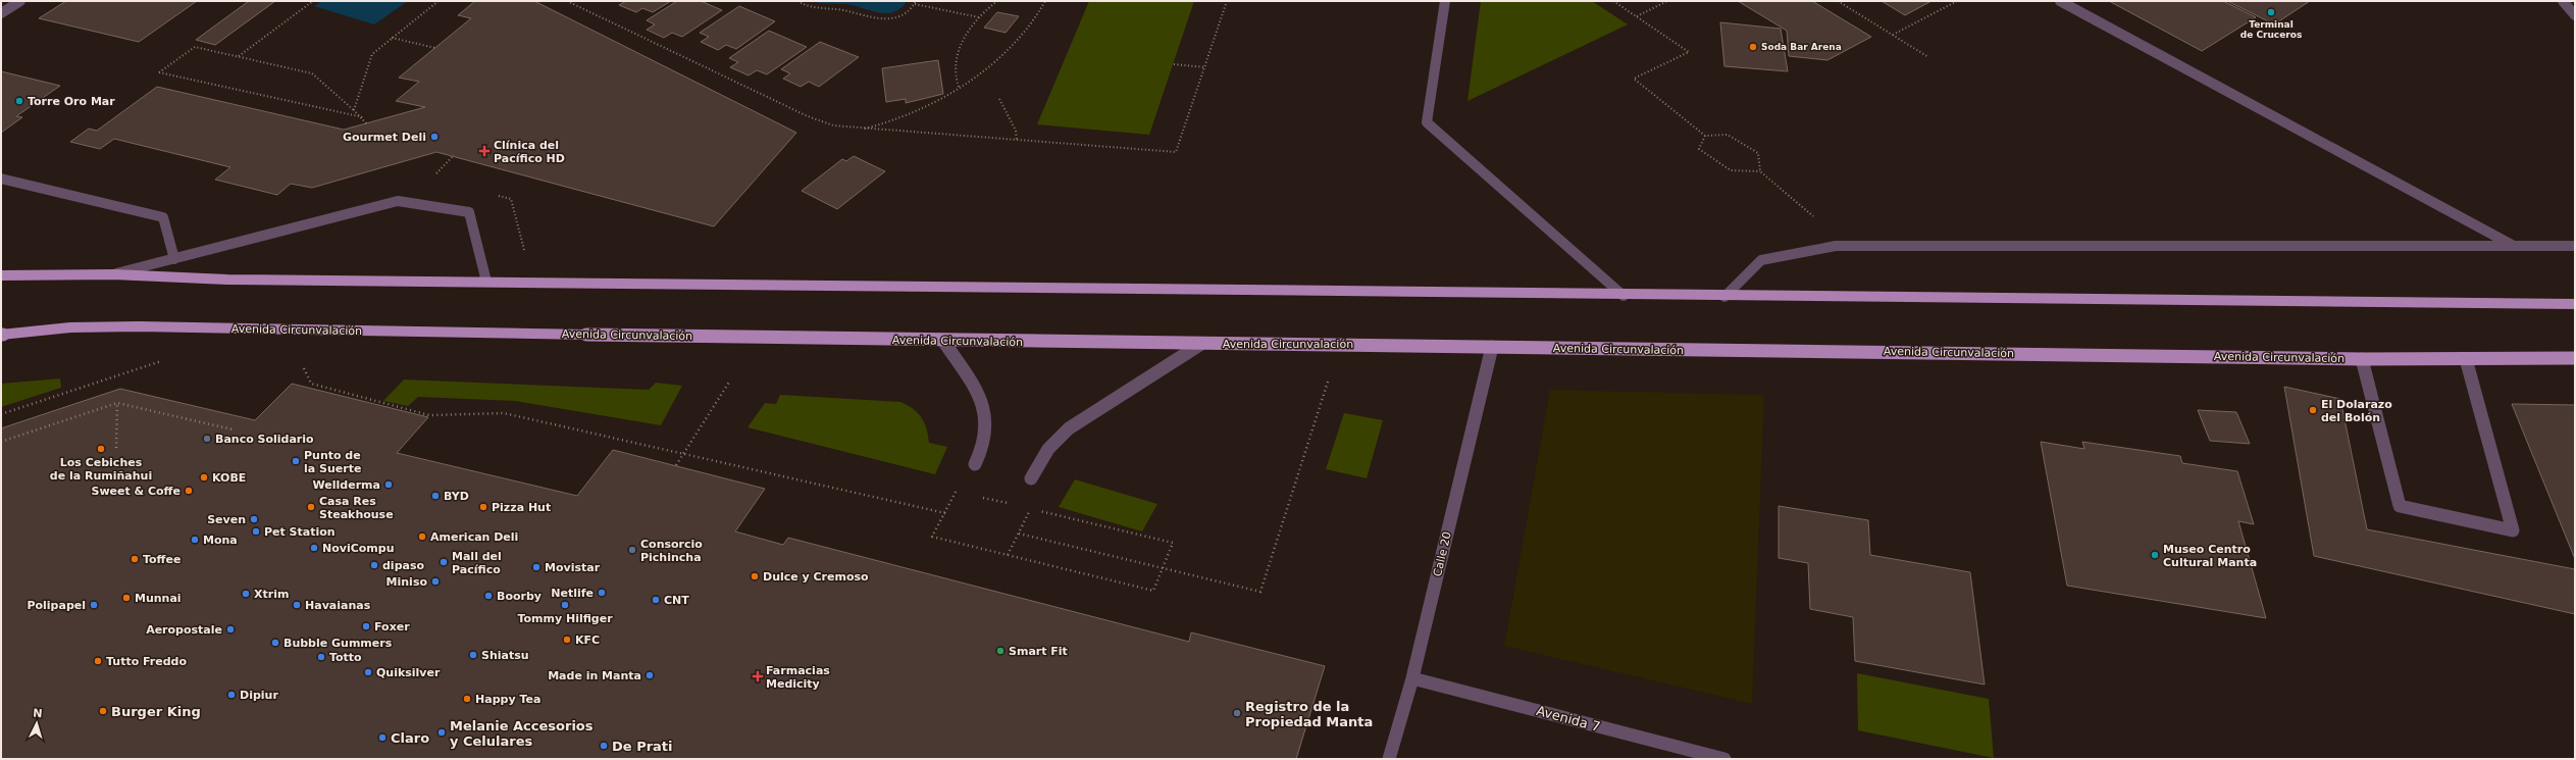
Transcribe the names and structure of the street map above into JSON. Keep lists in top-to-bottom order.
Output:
{
  "streets": {
    "main road": ["Avenida Circunvalación"],
    "street": ["Calle 20", "Avenida 7"]
  },
  "crossings": [
    ["Avenida Circunvalación", "Calle 20"],
    ["Calle 20", "Avenida 7"]
  ],
  "places": {
    "other": [
      "Terminal de Cruceros",
      "Soda Bar Arena",
      "Torre Oro Mar",
      "Gourmet Deli",
      "El Dolarazo del Bolón",
      "Banco Solidario",
      "Los Cebiches de la Rumiñahui",
      "Punto de la Suerte",
      "KOBE",
      "Wellderma",
      "Sweet & Coffe",
      "BYD",
      "Casa Res Steakhouse",
      "Pizza Hut",
      "Seven",
      "Pet Station",
      "American Deli",
      "Mona",
      "NoviCompu",
      "Consorcio Pichincha",
      "Museo Centro Cultural Manta",
      "Toffee",
      "Mall del Pacífico",
      "dipaso",
      "Movistar",
      "Dulce y Cremoso",
      "Miniso",
      "Netlife",
      "Xtrim",
      "Boorby",
      "Munnai",
      "CNT",
      "Polipapel",
      "Havaianas",
      "Tommy Hilfiger",
      "Foxer",
      "Aeropostale",
      "KFC",
      "Bubble Gummers",
      "Smart Fit",
      "Shiatsu",
      "Totto",
      "Tutto Freddo",
      "Quiksilver",
      "Made in Manta",
      "Dipiur",
      "Happy Tea",
      "Burger King",
      "Registro de la Propiedad Manta",
      "Melanie Accesorios y Celulares",
      "Claro",
      "De Prati"
    ],
    "health": ["Clínica del Pacífico HD", "Farmacias Medicity"]
  },
  "north": "top"
}
